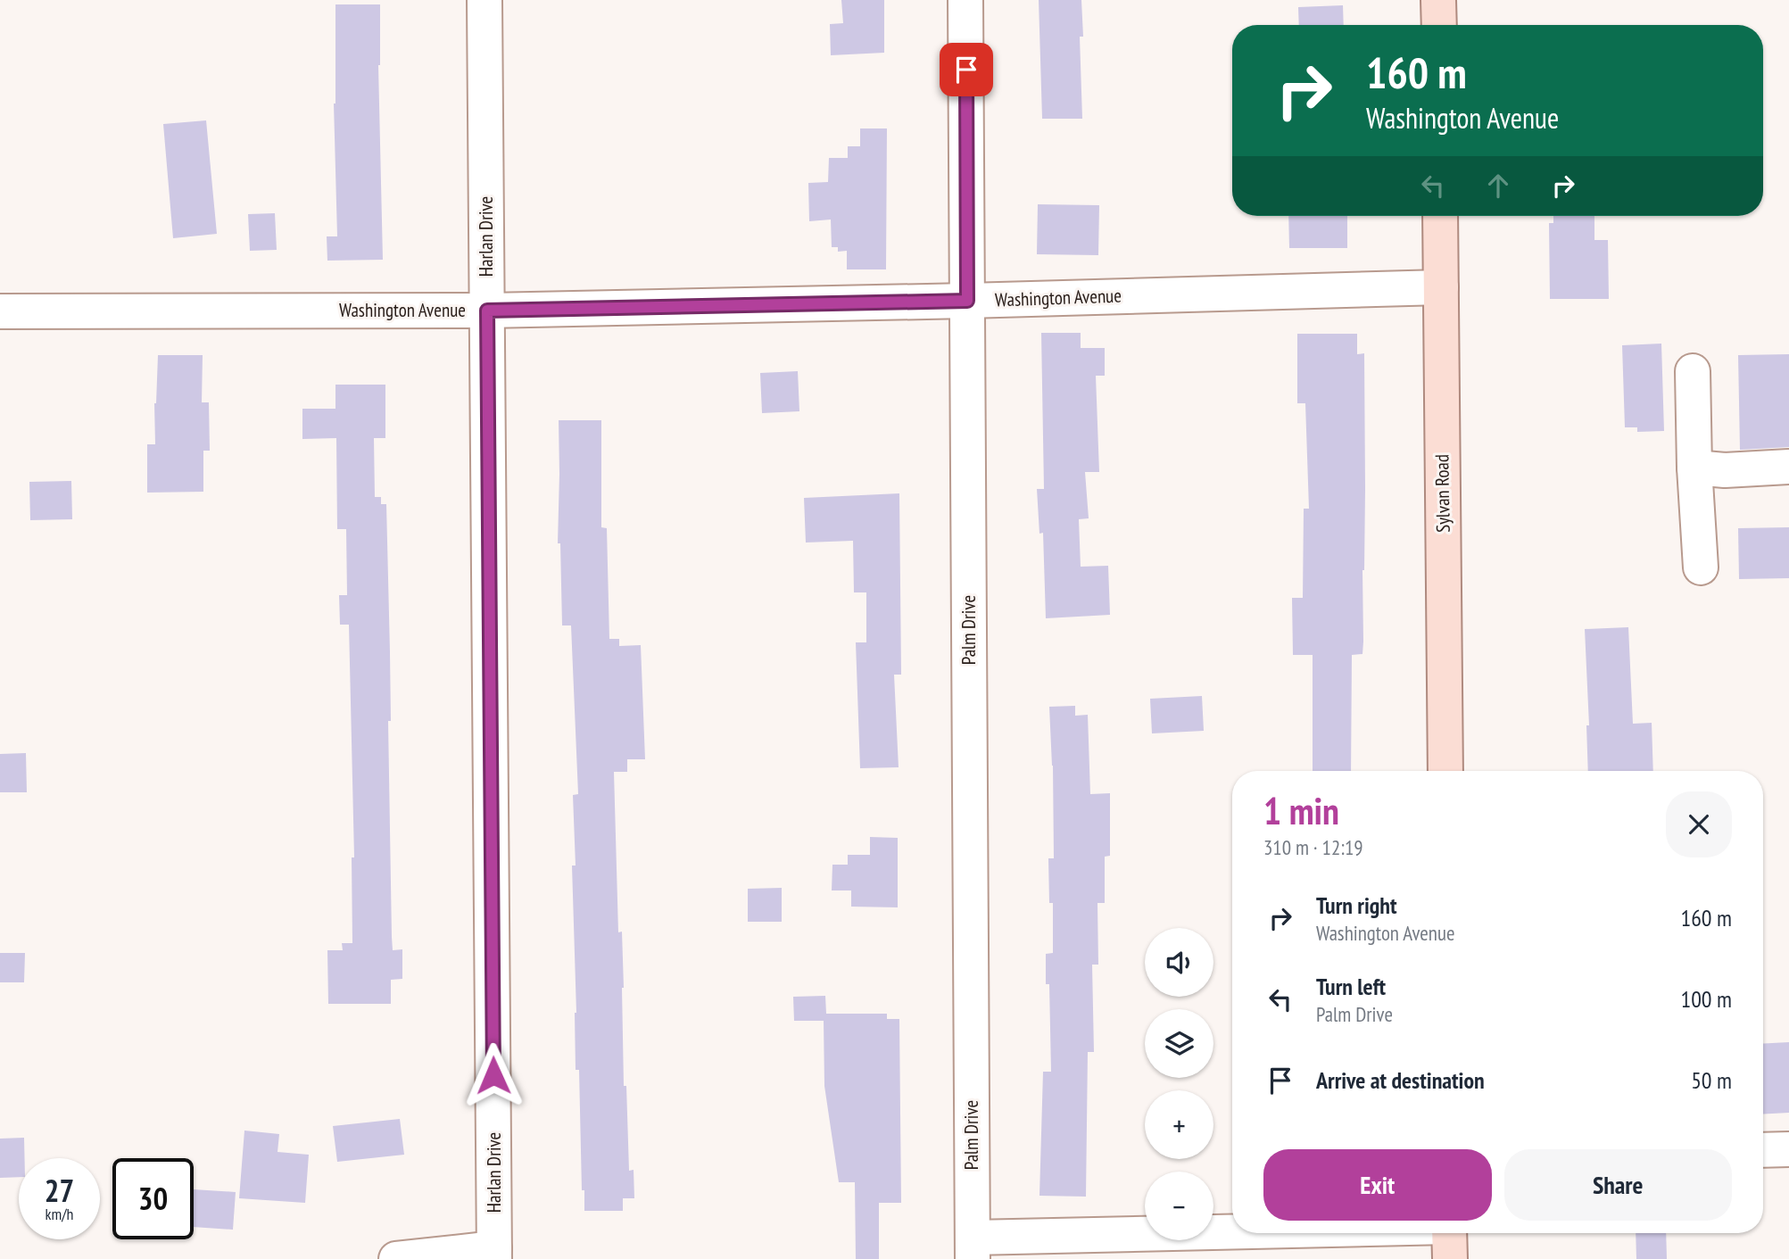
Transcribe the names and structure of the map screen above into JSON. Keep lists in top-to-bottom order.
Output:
{
  "streets": {
    "main road": ["Sylvan Road"],
    "street": ["Harlan Drive", "Washington Avenue", "Palm Drive"]
  },
  "crossings": [
    ["Harlan Drive", "Washington Avenue"],
    ["Washington Avenue", "Sylvan Road"],
    ["Washington Avenue", "Palm Drive"]
  ],
  "page": {
    "turn": ["160 m", "Washington Avenue"],
    "heading": ["1 min", "310 m · 12:19"],
    "list": [
      {
        "name": "Turn right",
        "note": "Washington Avenue",
        "value": "160 m"
      },
      {
        "name": "Turn left",
        "note": "Palm Drive",
        "value": "100 m"
      },
      {
        "name": "Arrive at destination",
        "value": "50 m"
      }
    ],
    "map_buttons": ["+", "−"],
    "buttons": ["Exit", "Share"],
    "speed": "27 km/h",
    "limit": "30"
  }
}
